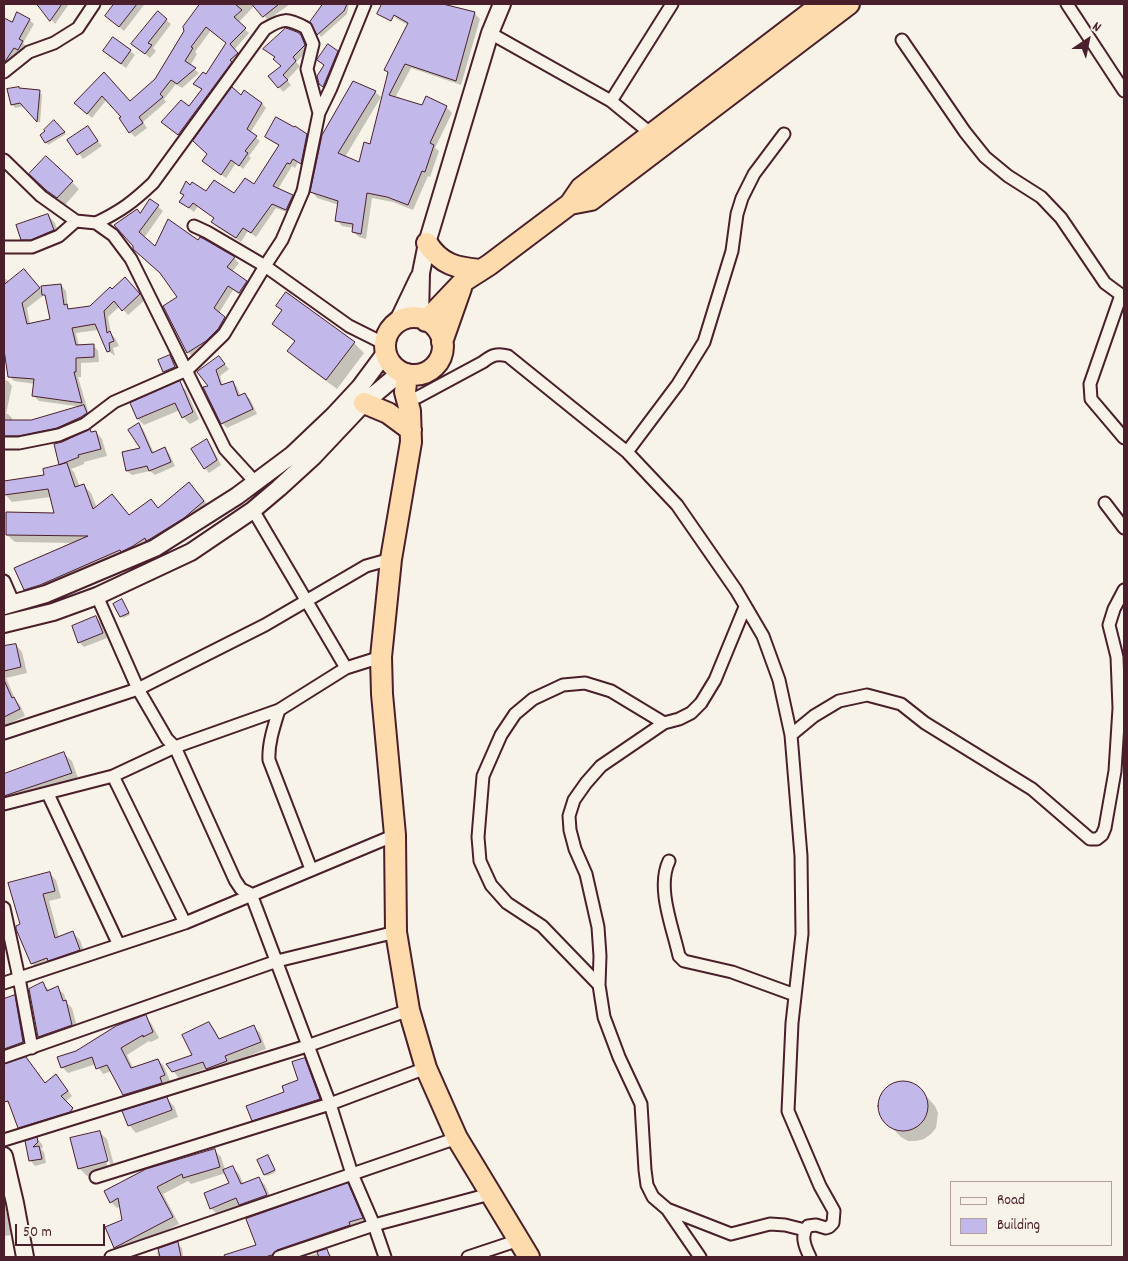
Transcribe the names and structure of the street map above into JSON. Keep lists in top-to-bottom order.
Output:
{
  "legend": ["Road", "Building"],
  "scale_bar": "50 m",
  "north": "top right"
}
